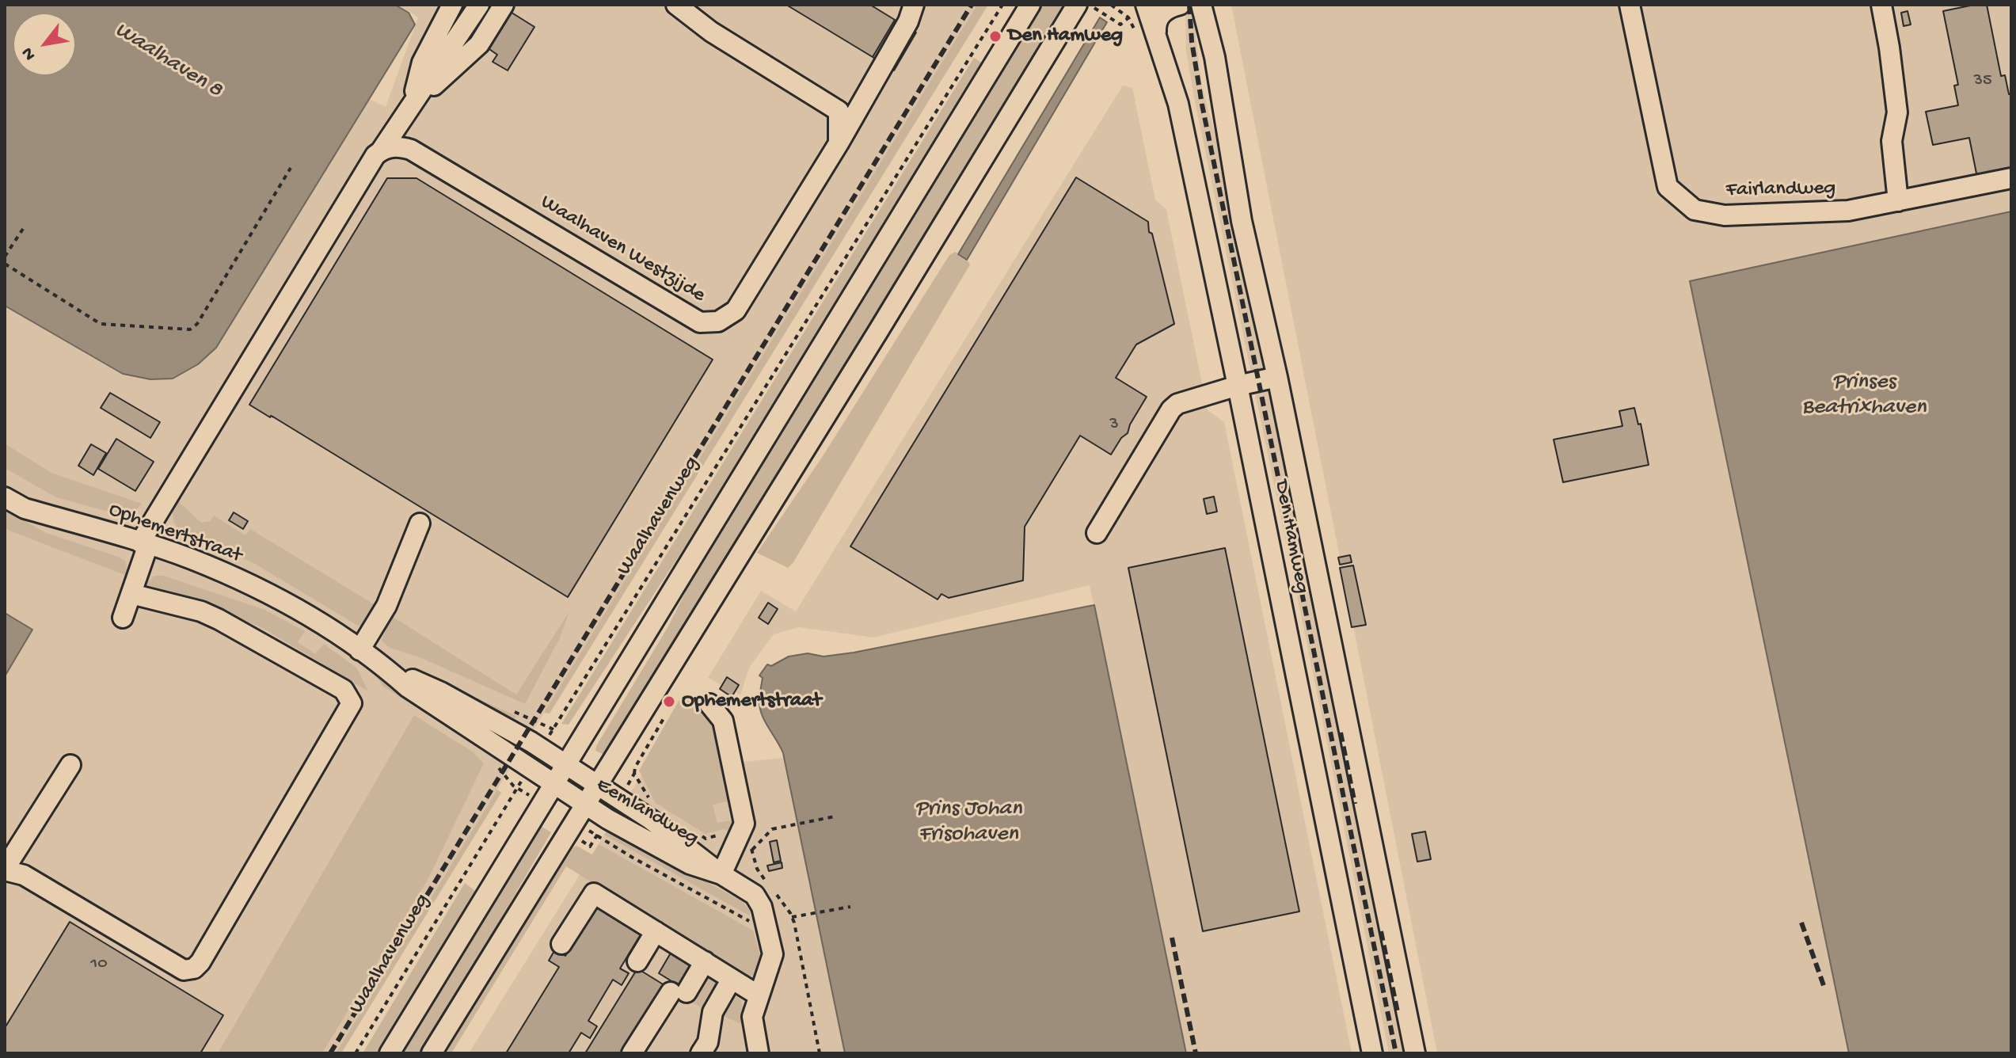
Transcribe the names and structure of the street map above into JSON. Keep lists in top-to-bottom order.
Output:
{
  "streets": {
    "street": [
      "Fairlandweg",
      "Waalhaven Westzijde",
      "Ophemertstraat",
      "Den Hamweg",
      "Eemlandweg"
    ],
    "path": ["Waalhavenweg"]
  },
  "crossings": [
    ["Waalhavenweg", "Ophemertstraat"],
    ["Ophemertstraat", "Eemlandweg"]
  ],
  "water": ["Waalhaven 8", "Prinses Beatrixhaven", "Prins Johan Frisohaven"],
  "places": ["Den Hamweg", "Ophemertstraat"],
  "house_numbers": ["35", "3", "10"],
  "north": "bottom left"
}
